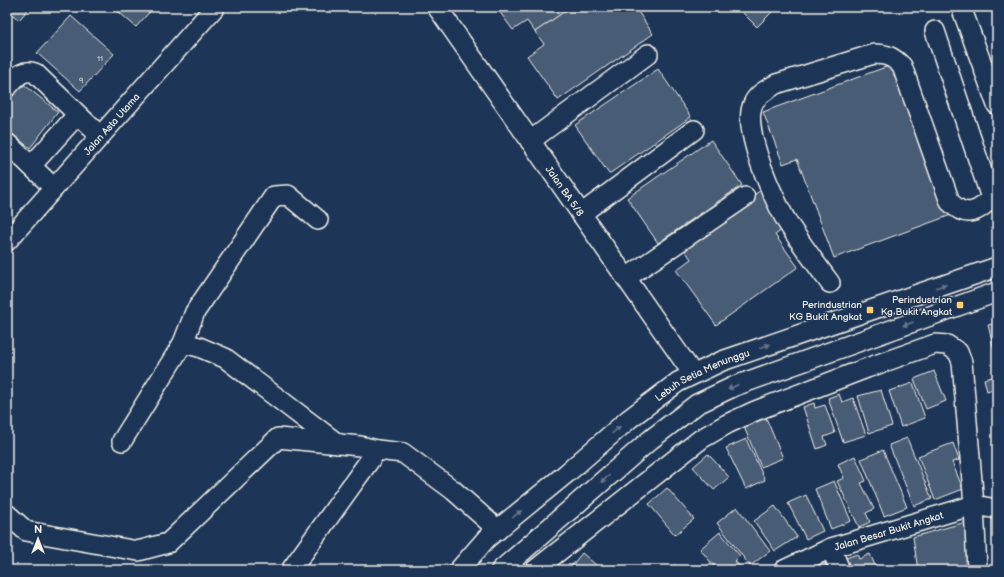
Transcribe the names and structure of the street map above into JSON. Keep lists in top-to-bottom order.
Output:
{
  "streets": {
    "street": [
      "Jalan Asta Utama",
      "Jalan BA 5/8",
      "Lebuh Setia Menunggu",
      "Jalan Besar Bukit Angkat"
    ]
  },
  "crossings": [
    ["Jalan BA 5/8", "Lebuh Setia Menunggu"]
  ],
  "places": {
    "transit": ["Perindustrian Kg Bukit Angkat", "Perindustrian KG Bukit Angkat"]
  },
  "house_numbers": ["11", "9"],
  "north": "top"
}
